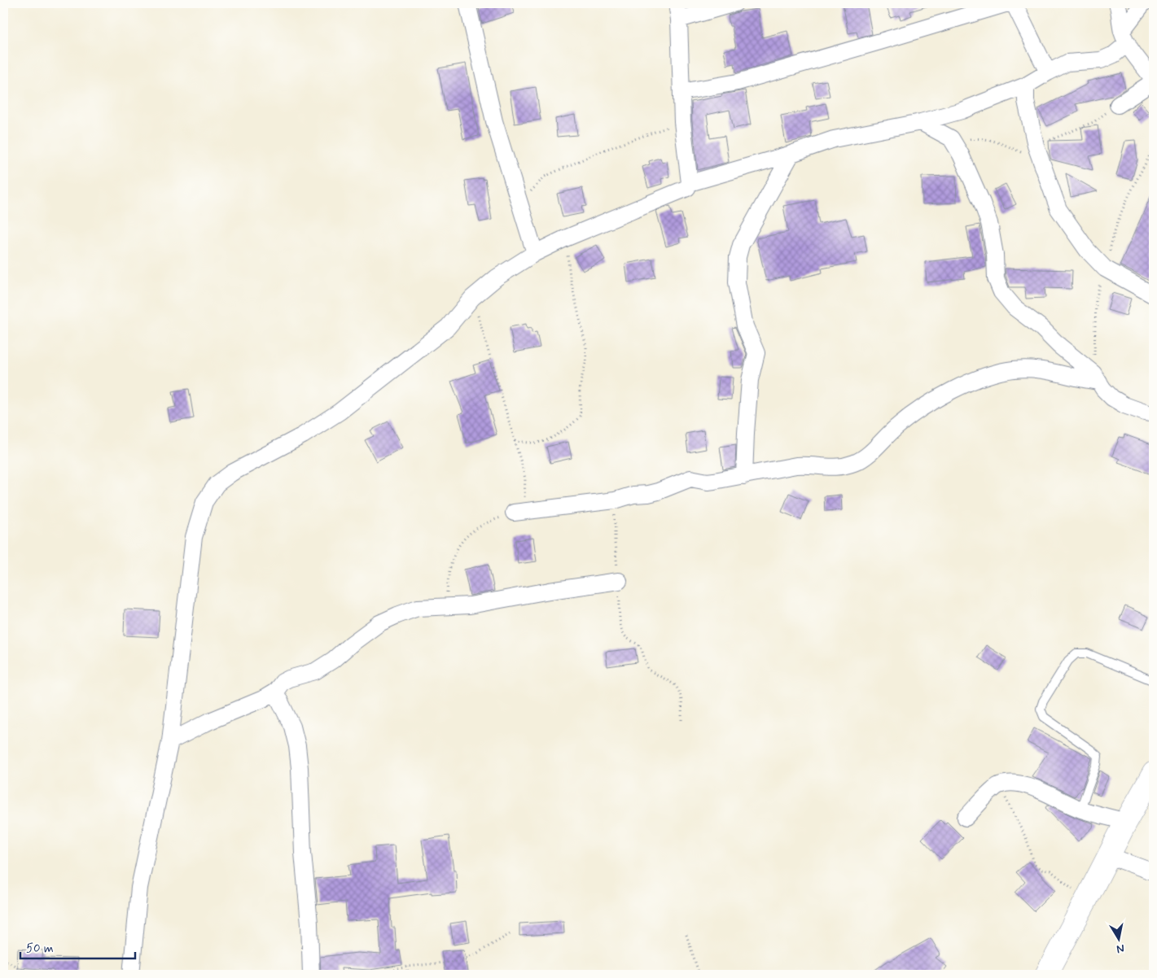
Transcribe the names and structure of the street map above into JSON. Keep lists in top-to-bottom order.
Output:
{
  "scale_bar": "50 m",
  "north": "bottom"
}
